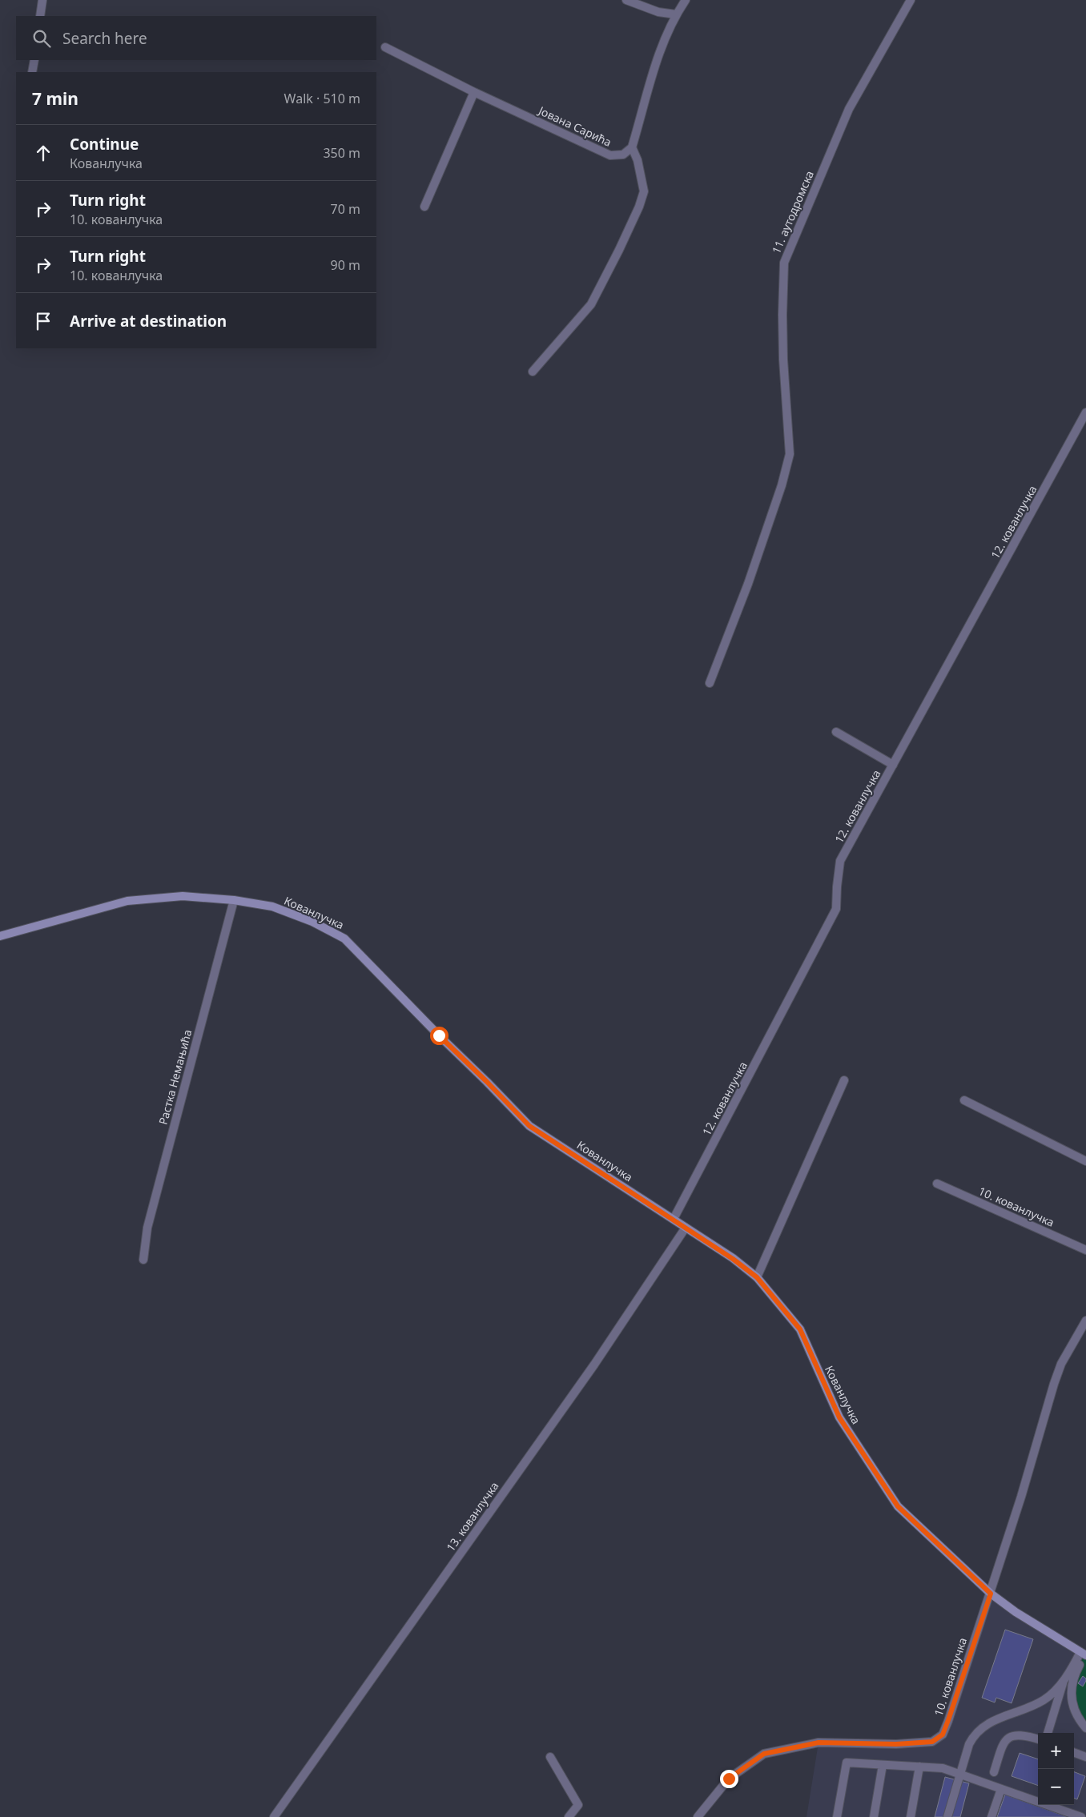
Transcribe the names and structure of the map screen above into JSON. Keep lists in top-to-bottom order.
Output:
{
  "streets": {
    "street": [
      "Јована Сарића",
      "11. аутодромска",
      "12. кованлучка",
      "Кованлучка",
      "Растка Немањића",
      "10. кованлучка",
      "13. кованлучка"
    ]
  },
  "crossings": [
    ["12. кованлучка", "Кованлучка"],
    ["Кованлучка", "Растка Немањића"],
    ["Кованлучка", "10. кованлучка"],
    ["Кованлучка", "13. кованлучка"]
  ],
  "page": {
    "search": "Search here",
    "heading": ["7 min", "Walk · 510 m"],
    "list": [
      ["Continue", "Кованлучка", "350 m"],
      ["Turn right", "10. кованлучка", "70 m"],
      ["Turn right", "10. кованлучка", "90 m"],
      "Arrive at destination"
    ],
    "map_buttons": ["+", "−"]
  }
}
